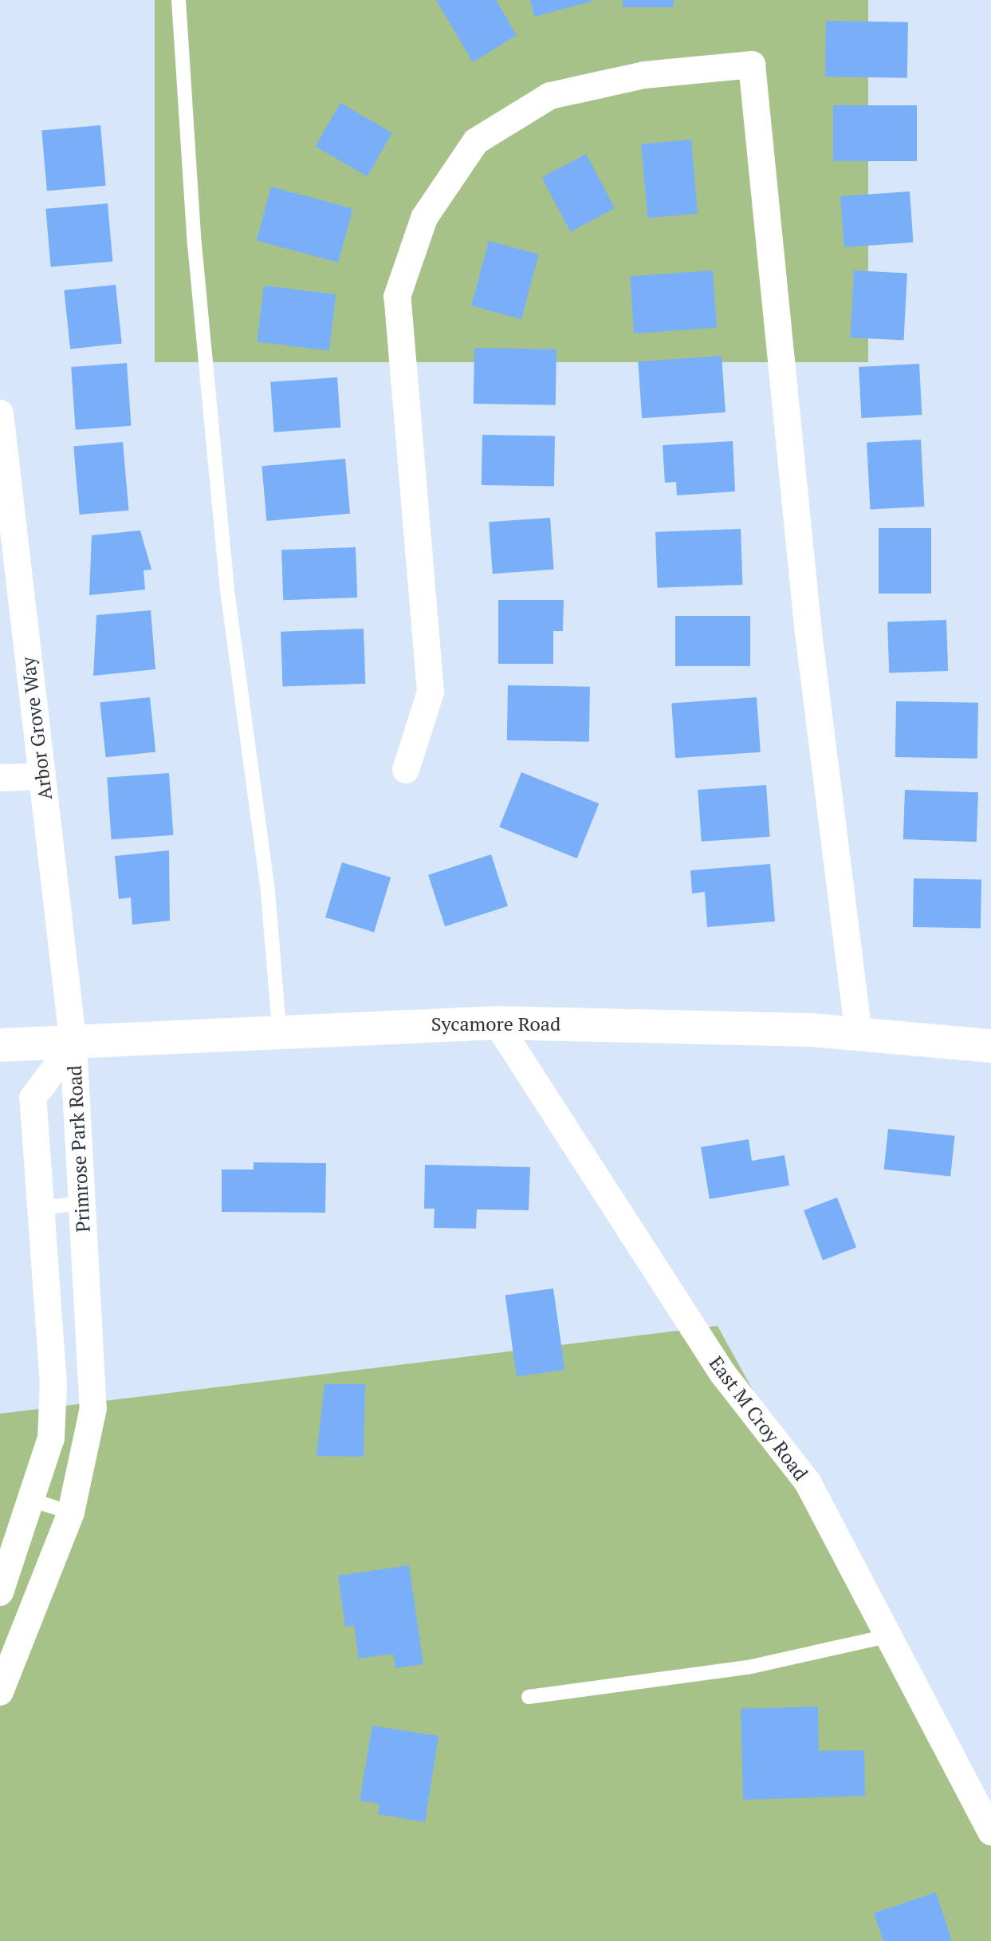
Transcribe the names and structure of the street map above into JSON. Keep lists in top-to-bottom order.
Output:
{
  "streets": {
    "street": [
      "Arbor Grove Way",
      "Sycamore Road",
      "Primrose Park Road",
      "East M Croy Road"
    ]
  },
  "crossings": [
    ["Arbor Grove Way", "Sycamore Road"],
    ["Arbor Grove Way", "Primrose Park Road"],
    ["Sycamore Road", "Primrose Park Road"],
    ["Sycamore Road", "East M Croy Road"]
  ]
}
